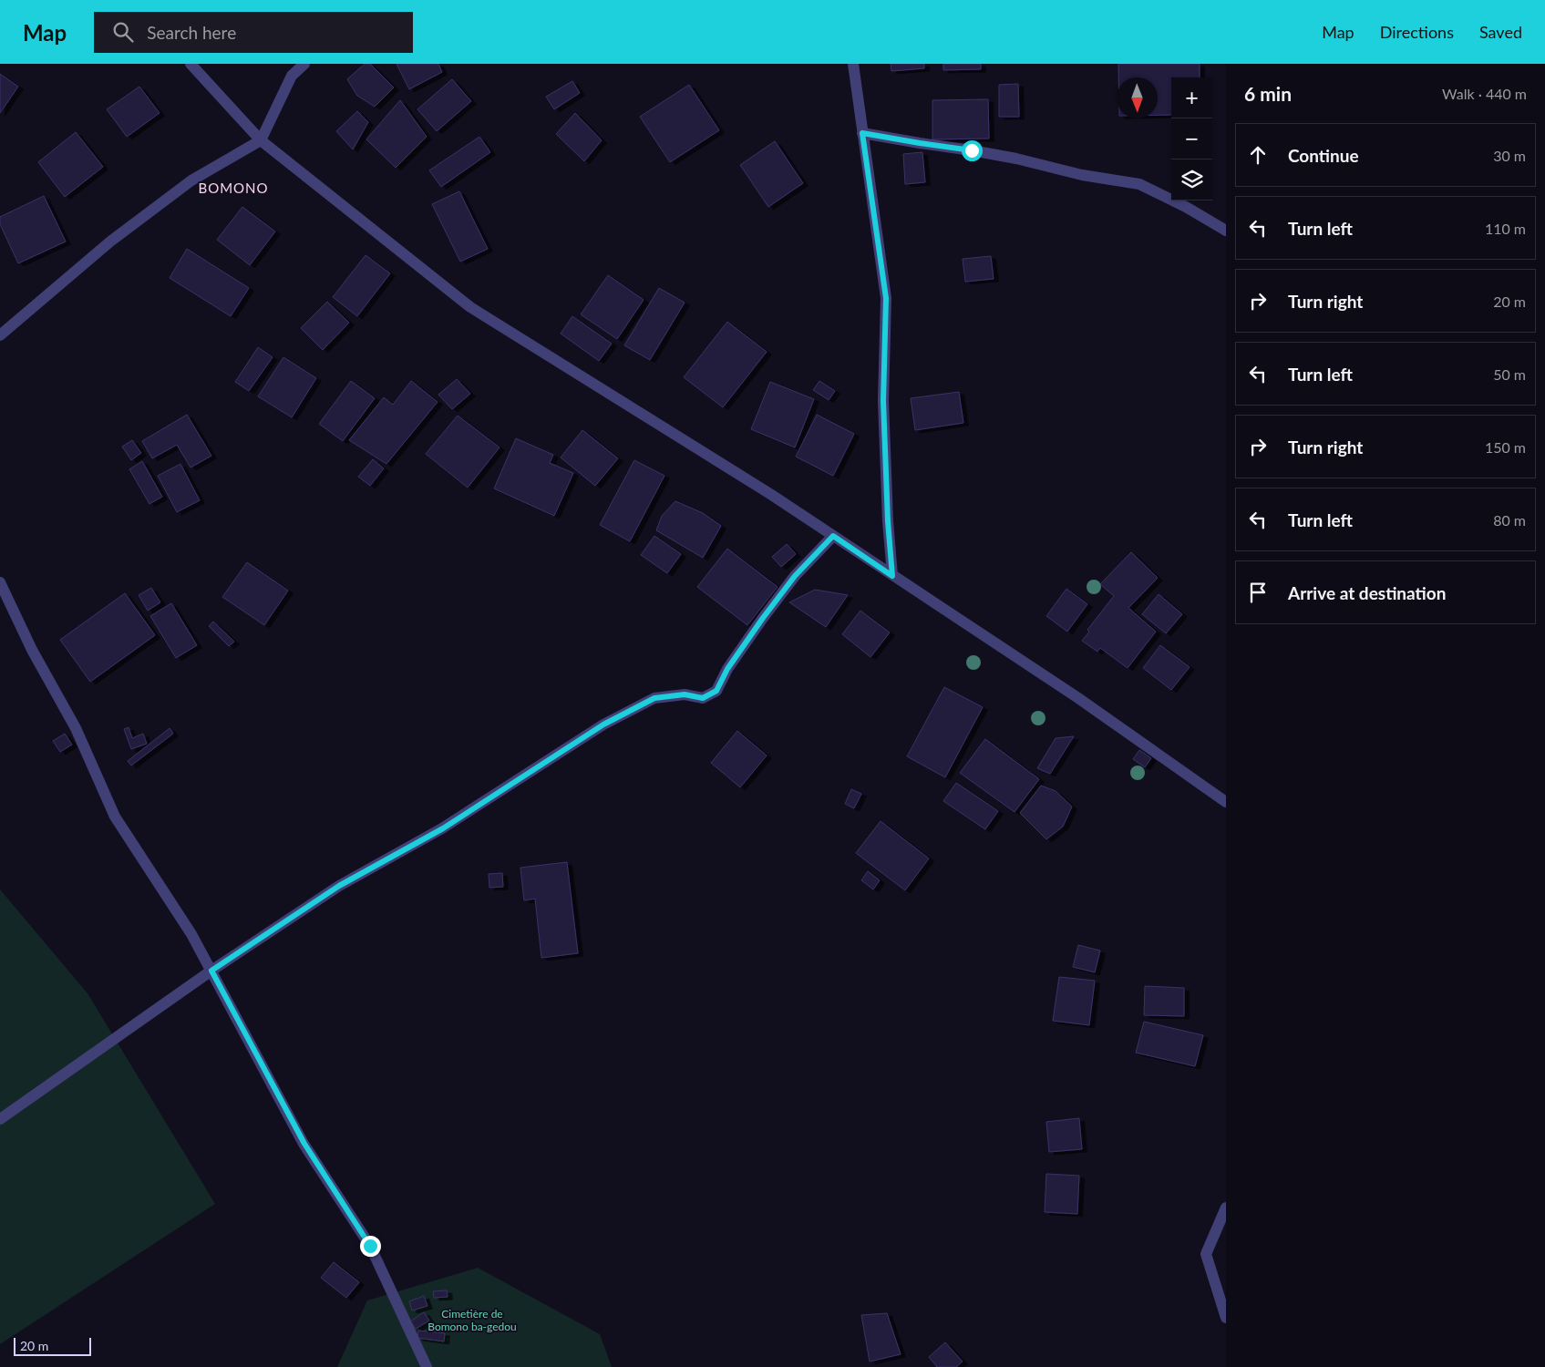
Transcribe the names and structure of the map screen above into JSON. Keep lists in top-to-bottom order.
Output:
{
  "districts": ["BOMONO"],
  "parks": ["Cimetière de Bomono ba-gedou"],
  "scale_bar": "20 m",
  "north": "bottom",
  "page": {
    "header": "Map",
    "search": "Search here",
    "nav": ["Map", "Directions", "Saved"],
    "heading": ["6 min", "Walk · 440 m"],
    "map_buttons": ["+", "−"],
    "list": [
      ["Continue", "30 m"],
      ["Turn left", "110 m"],
      ["Turn right", "20 m"],
      ["Turn left", "50 m"],
      ["Turn right", "150 m"],
      ["Turn left", "80 m"],
      "Arrive at destination"
    ],
    "scale": "20 m"
  }
}
